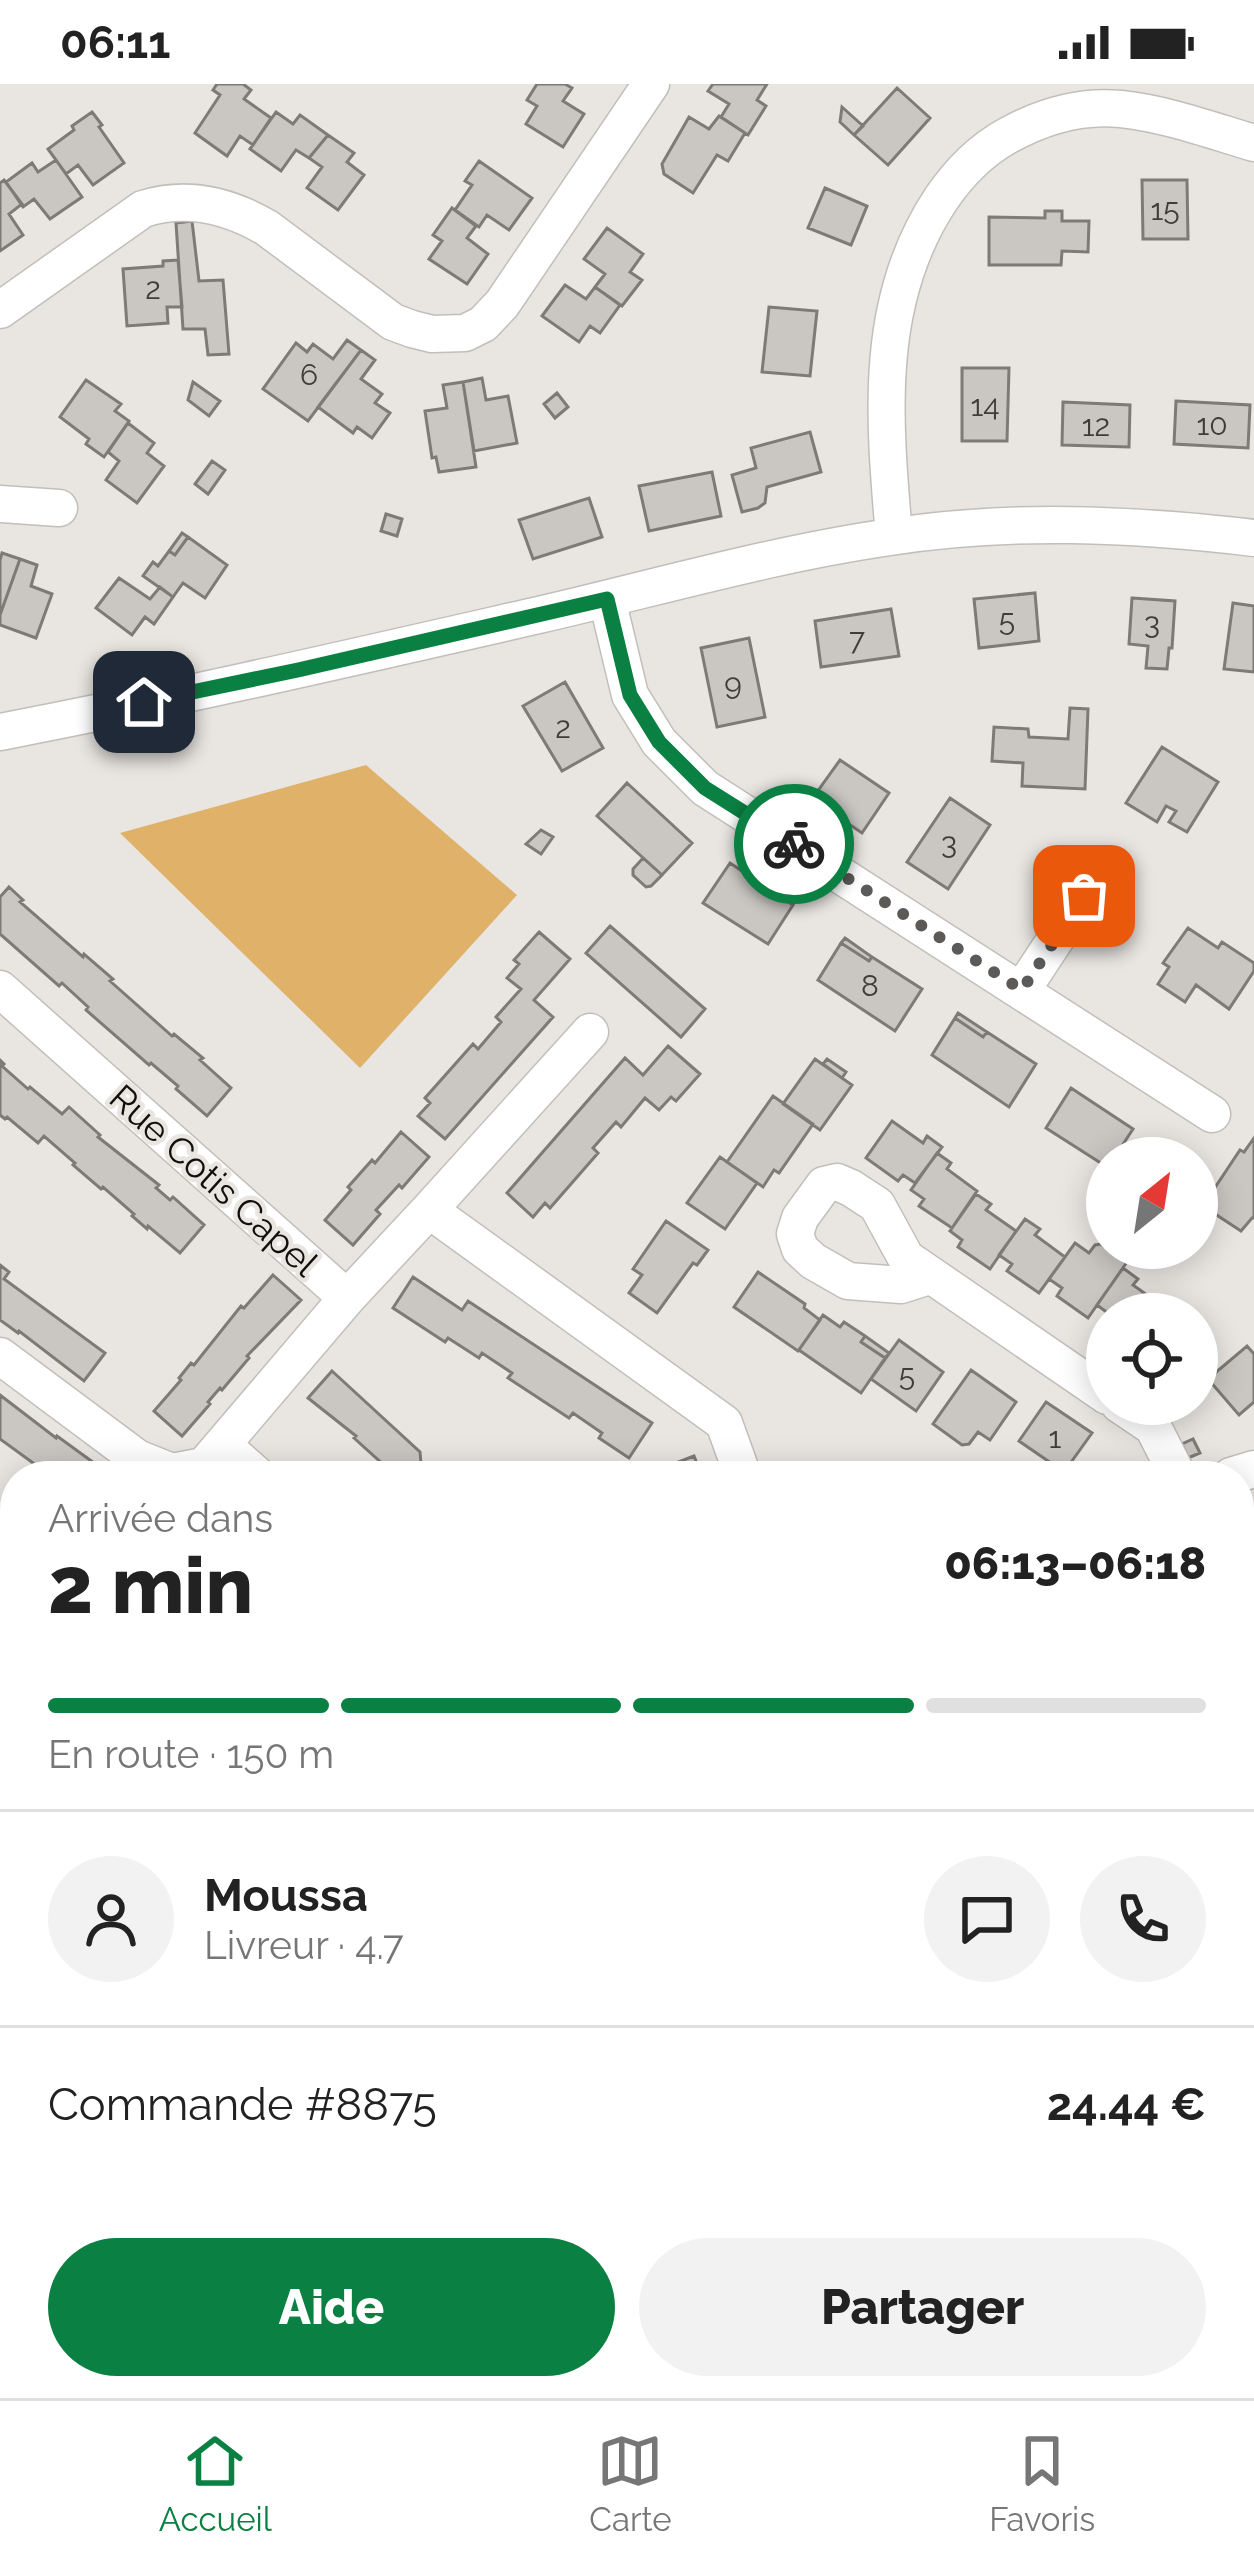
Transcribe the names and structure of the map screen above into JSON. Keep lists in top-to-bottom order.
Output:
{
  "streets": {
    "street": ["Rue Cotis Capel"]
  },
  "house_numbers": [
    "15",
    "2",
    "6",
    "14",
    "10",
    "12",
    "5",
    "3",
    "7",
    "9",
    "2",
    "3",
    "8",
    "5",
    "1"
  ],
  "north": "top right",
  "page": {
    "status": "06:11",
    "heading": ["2 min", "Arrivée dans", "06:13–06:18"],
    "panel": [
      "Moussa",
      "Livreur · 4.7",
      "Commande #8875",
      "24.44 €"
    ],
    "bar": "En route · 150 m",
    "buttons": ["Aide", "Partager"],
    "tabs": ["Accueil", "Carte", "Favoris"]
  }
}
